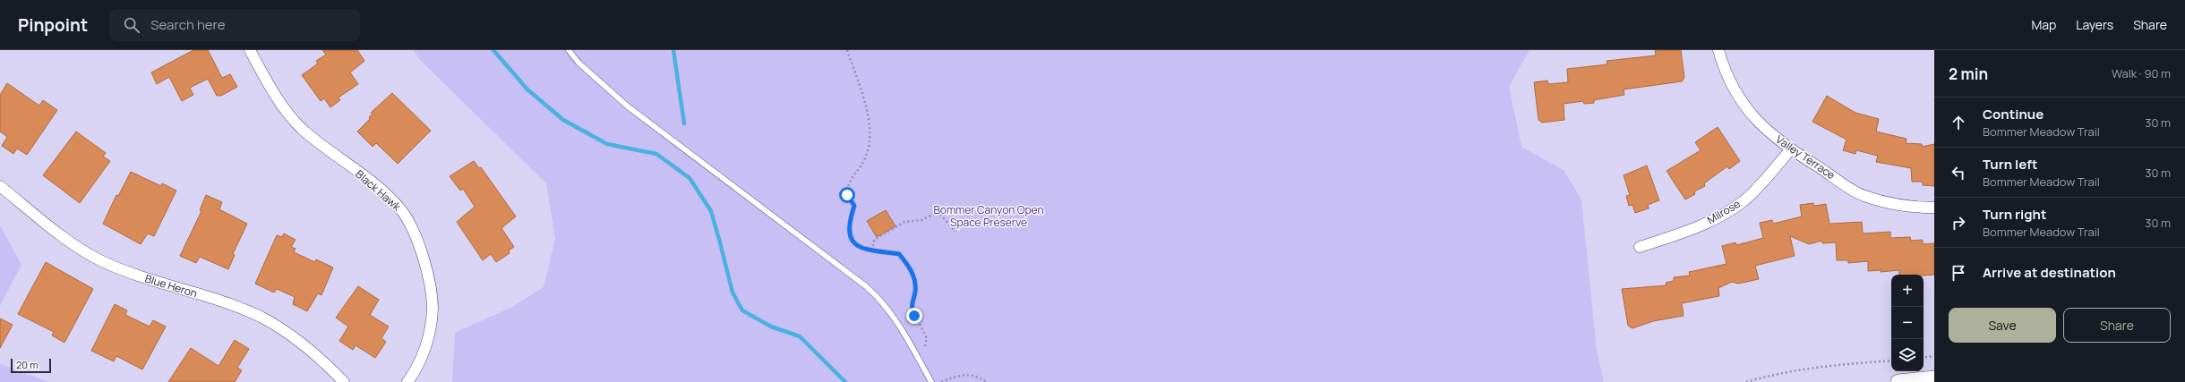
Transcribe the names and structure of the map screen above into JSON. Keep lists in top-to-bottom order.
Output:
{
  "streets": {
    "street": [
      "Valley Terrace",
      "Black Hawk",
      "Milrose",
      "Blue Heron"
    ]
  },
  "crossings": [
    ["Valley Terrace", "Milrose"]
  ],
  "parks": ["Bommer Canyon Open Space Preserve"],
  "scale_bar": "20 m",
  "page": {
    "header": "Pinpoint",
    "search": "Search here",
    "nav": ["Map", "Layers", "Share"],
    "heading": ["2 min", "Walk · 90 m"],
    "list": [
      ["Continue", "Bommer Meadow Trail", "30 m"],
      ["Turn left", "Bommer Meadow Trail", "30 m"],
      ["Turn right", "Bommer Meadow Trail", "30 m"],
      "Arrive at destination"
    ],
    "map_buttons": ["+", "−"],
    "buttons": ["Save", "Share"],
    "scale": "20 m"
  }
}
